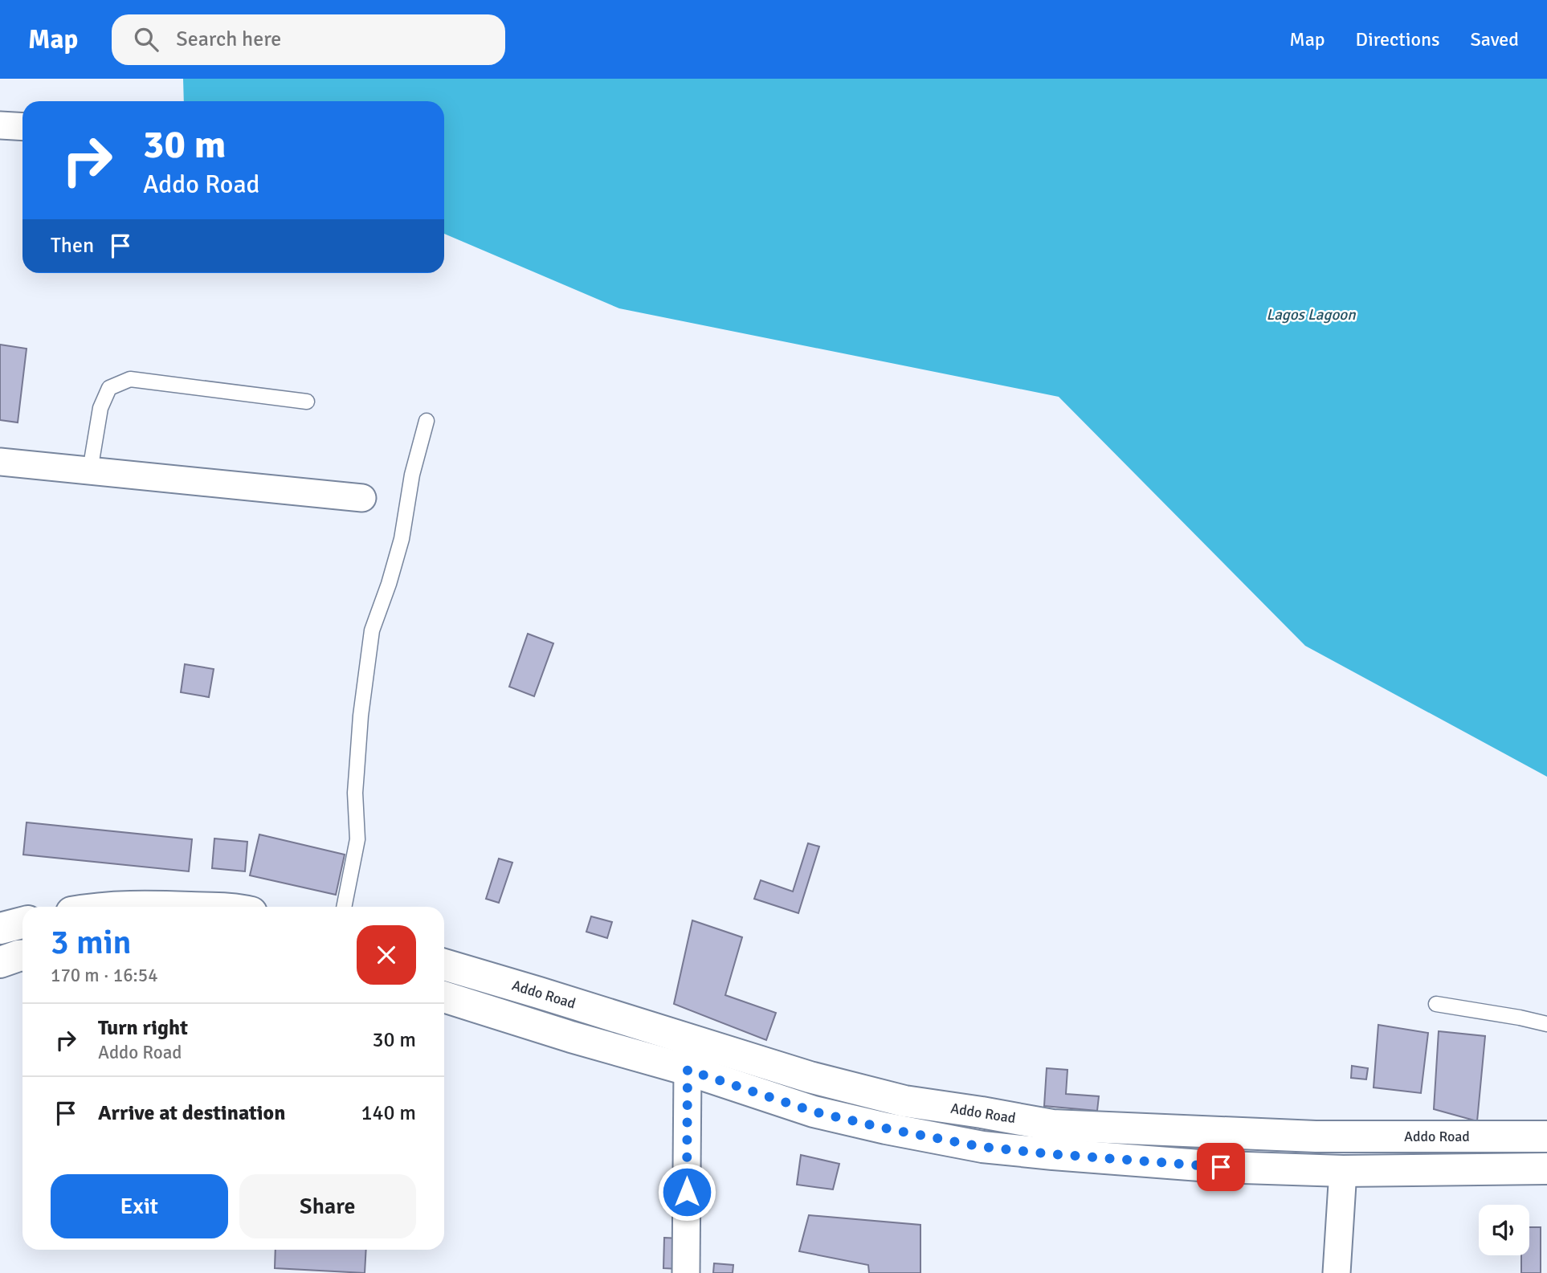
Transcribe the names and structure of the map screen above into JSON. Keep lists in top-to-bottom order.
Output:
{
  "streets": {
    "main road": ["Addo Road"]
  },
  "water": ["Lagos Lagoon"],
  "page": {
    "header": "Map",
    "search": "Search here",
    "nav": ["Map", "Directions", "Saved"],
    "turn": ["30 m", "Addo Road"],
    "then": "Then",
    "heading": ["3 min", "170 m · 16:54"],
    "list": [
      {
        "name": "Turn right",
        "note": "Addo Road",
        "value": "30 m"
      },
      {
        "name": "Arrive at destination",
        "value": "140 m"
      }
    ],
    "buttons": ["Exit", "Share"]
  }
}
